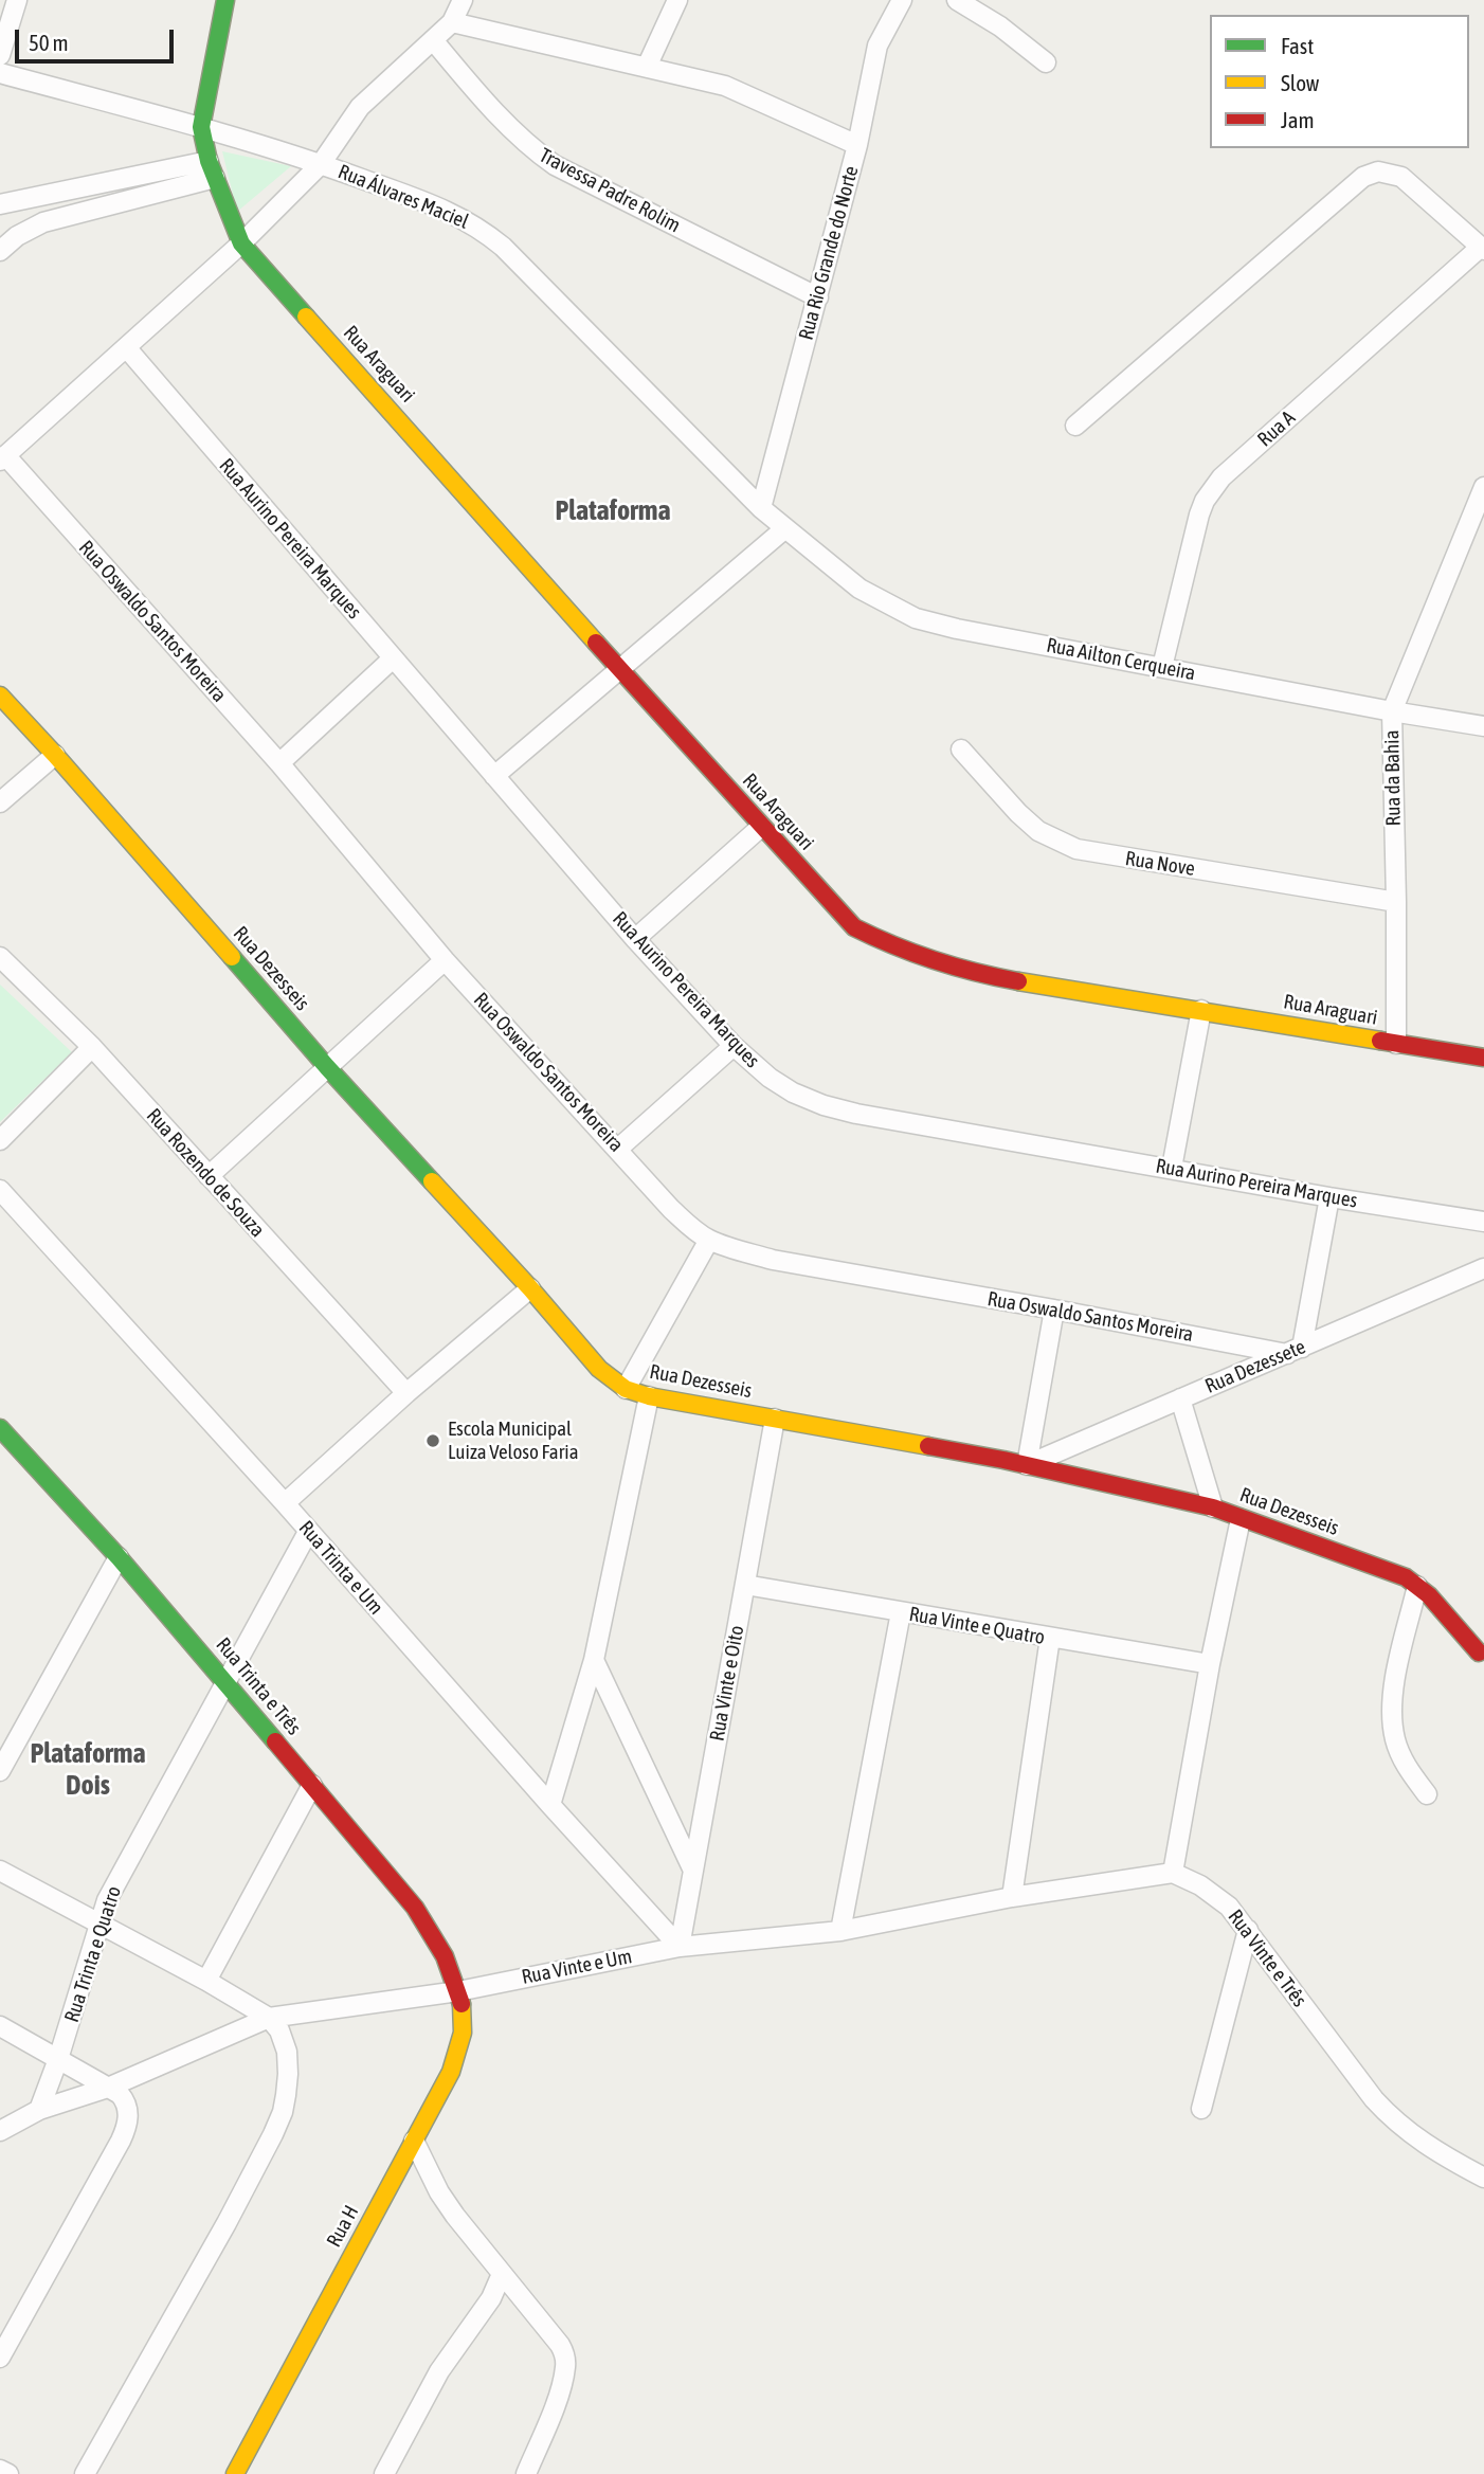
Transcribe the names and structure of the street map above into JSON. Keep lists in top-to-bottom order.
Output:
{
  "streets": {
    "street": [
      "Travessa Padre Rolim",
      "Rua Álvares Maciel",
      "Rua Rio Grande do Norte",
      "Rua Araguari",
      "Rua A",
      "Rua Aurino Pereira Marques",
      "Rua Oswaldo Santos Moreira",
      "Rua Ailton Cerqueira",
      "Rua da Bahia",
      "Rua Nove",
      "Rua Dezesseis",
      "Rua Rozendo de Souza",
      "Rua Dezessete",
      "Rua Trinta e Um",
      "Rua Vinte e Quatro",
      "Rua Vinte e Oito",
      "Rua Trinta e Três",
      "Rua Trinta e Quatro",
      "Rua Vinte e Três",
      "Rua Vinte e Um",
      "Rua H"
    ]
  },
  "crossings": [
    ["Travessa Padre Rolim", "Rua Rio Grande do Norte"],
    ["Rua Álvares Maciel", "Rua Rio Grande do Norte"],
    ["Rua Álvares Maciel", "Rua Araguari"],
    ["Rua Álvares Maciel", "Rua Ailton Cerqueira"],
    ["Rua Araguari", "Rua da Bahia"],
    ["Rua A", "Rua Ailton Cerqueira"],
    ["Rua Oswaldo Santos Moreira", "Rua Dezessete"],
    ["Rua Ailton Cerqueira", "Rua da Bahia"],
    ["Rua da Bahia", "Rua Nove"],
    ["Rua Dezesseis", "Rua Dezessete"],
    ["Rua Dezesseis", "Rua Vinte e Oito"],
    ["Rua Trinta e Um", "Rua Vinte e Oito"],
    ["Rua Trinta e Um", "Rua Trinta e Quatro"],
    ["Rua Trinta e Um", "Rua Vinte e Um"],
    ["Rua Vinte e Quatro", "Rua Vinte e Oito"],
    ["Rua Vinte e Oito", "Rua Vinte e Um"],
    ["Rua Trinta e Três", "Rua Trinta e Quatro"],
    ["Rua Trinta e Três", "Rua Vinte e Um"],
    ["Rua Trinta e Três", "Rua H"],
    ["Rua Trinta e Quatro", "Rua Vinte e Um"],
    ["Rua Vinte e Três", "Rua Vinte e Um"],
    ["Rua Vinte e Um", "Rua H"]
  ],
  "districts": ["Plataforma", "Plataforma Dois"],
  "places": ["Escola Municipal Luiza Veloso Faria"],
  "legend": ["Fast", "Slow", "Jam"],
  "scale_bar": "50 m"
}
